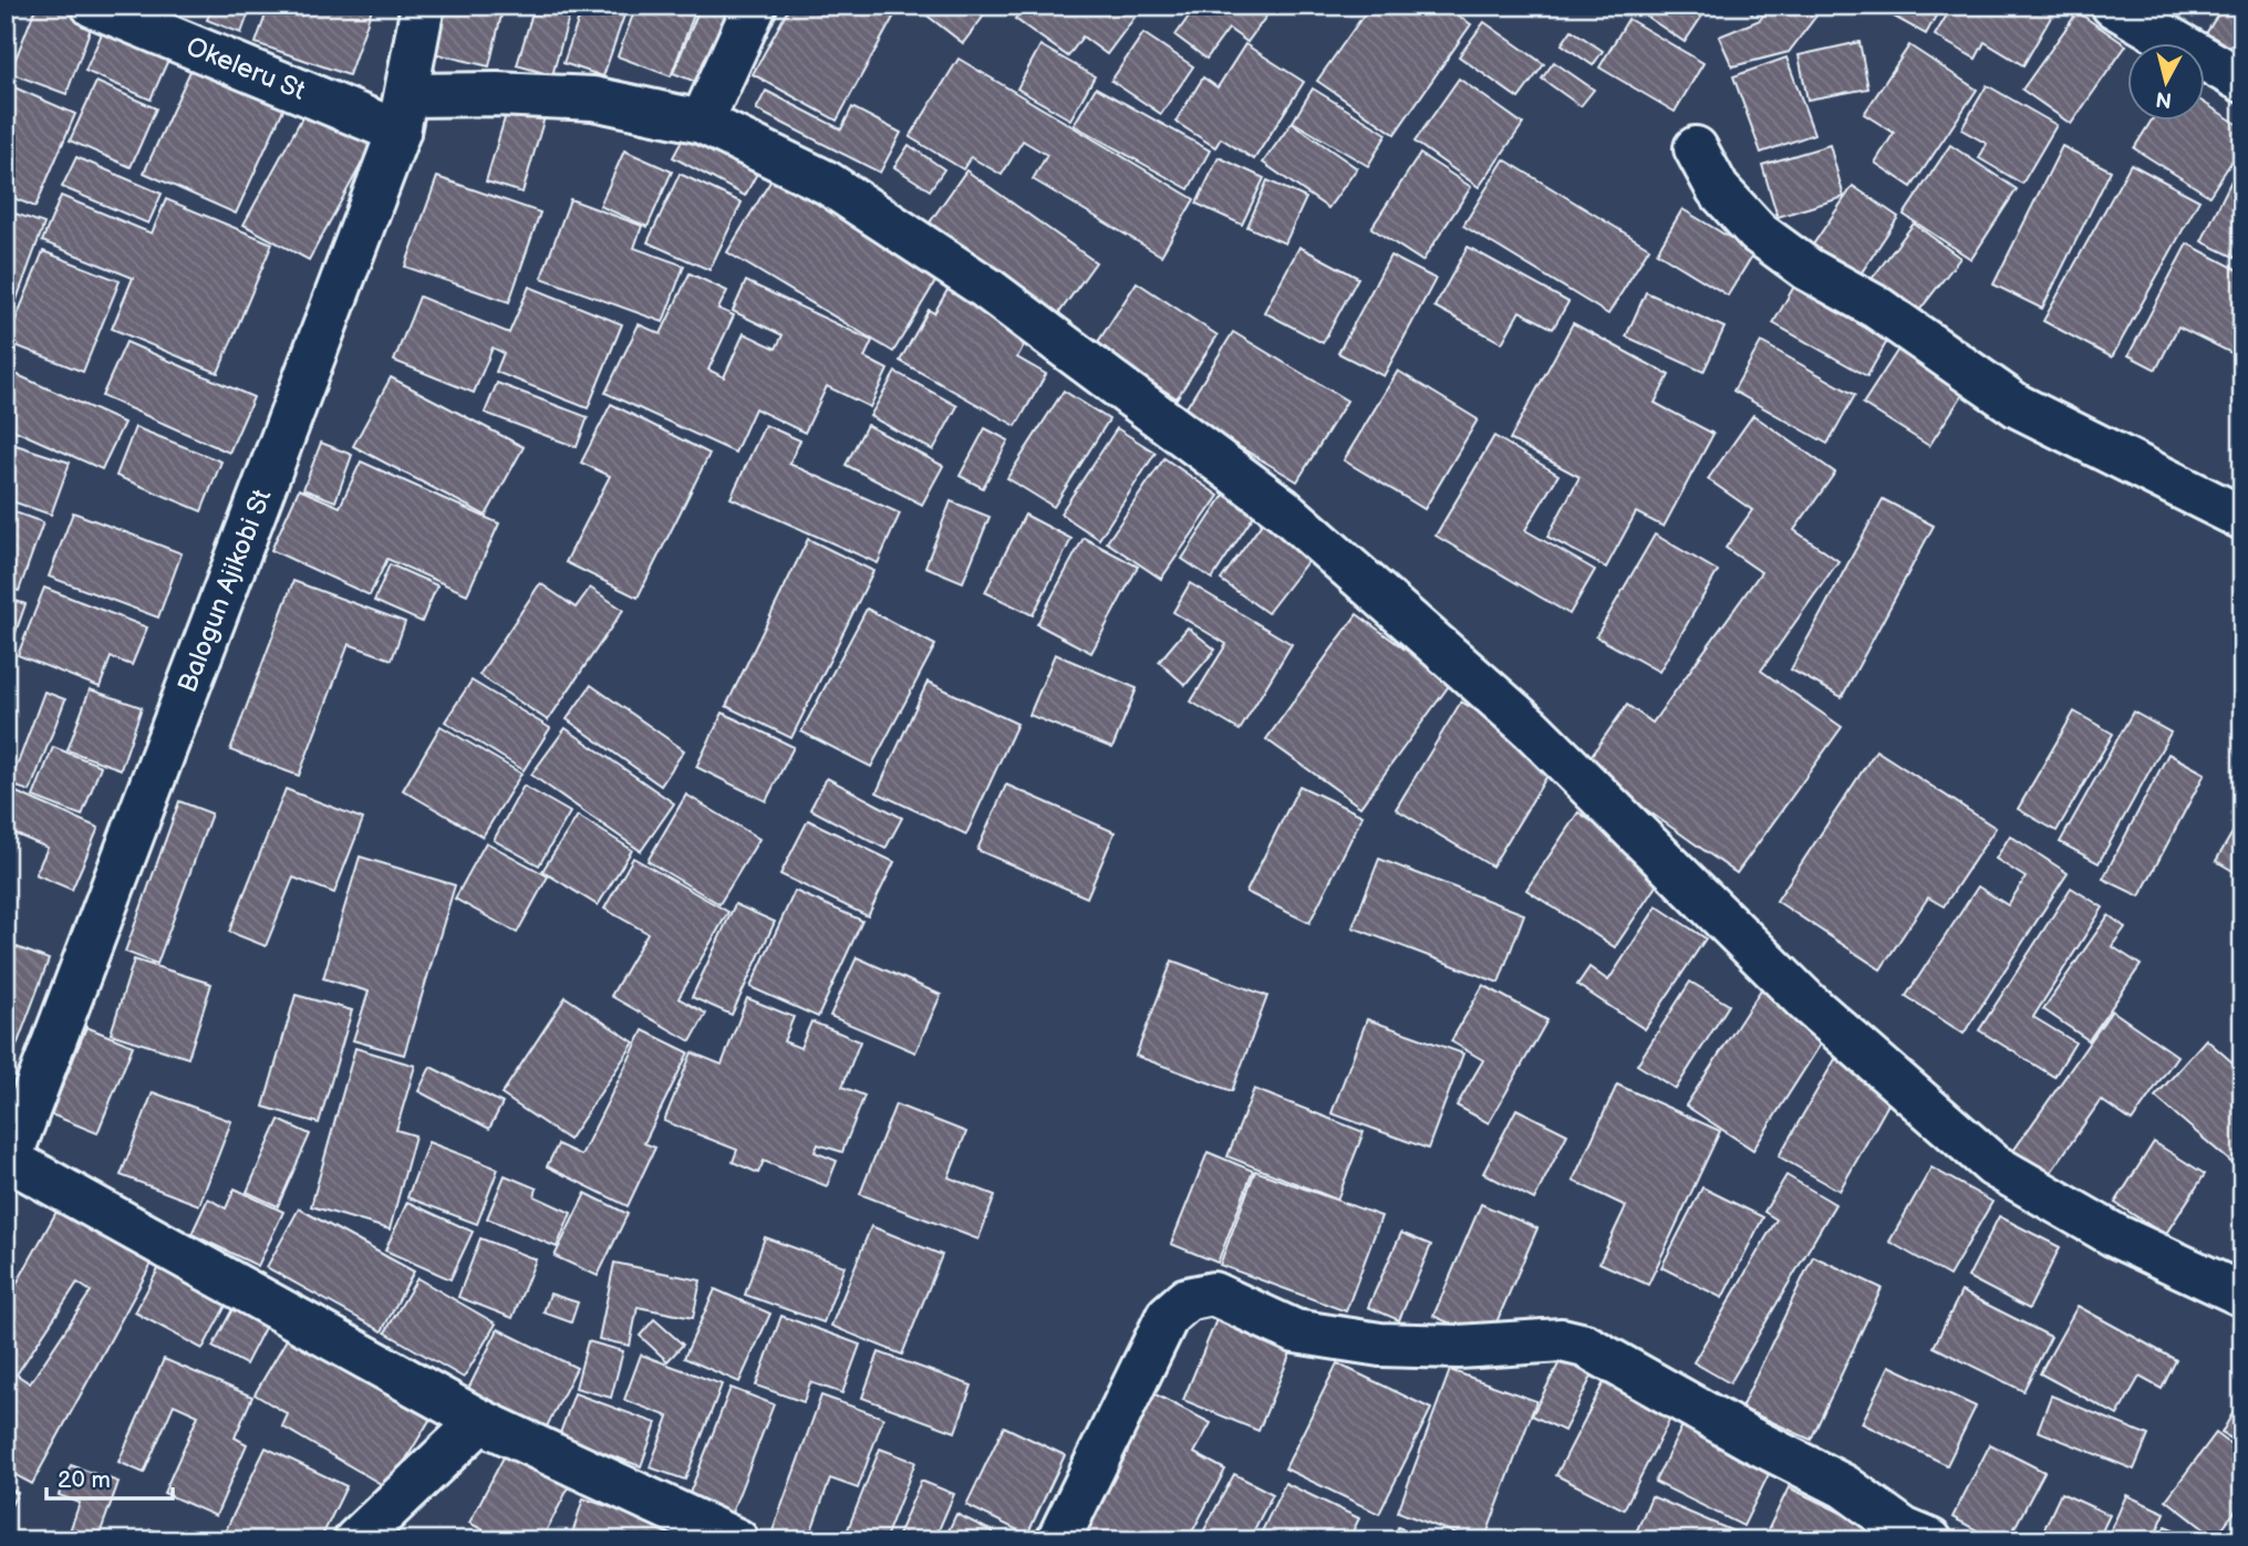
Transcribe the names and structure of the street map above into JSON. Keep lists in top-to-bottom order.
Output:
{
  "streets": {
    "street": ["Okeleru St", "Balogun Ajikobi St"]
  },
  "crossings": [
    ["Okeleru St", "Balogun Ajikobi St"]
  ],
  "scale_bar": "20 m",
  "north": "bottom"
}
